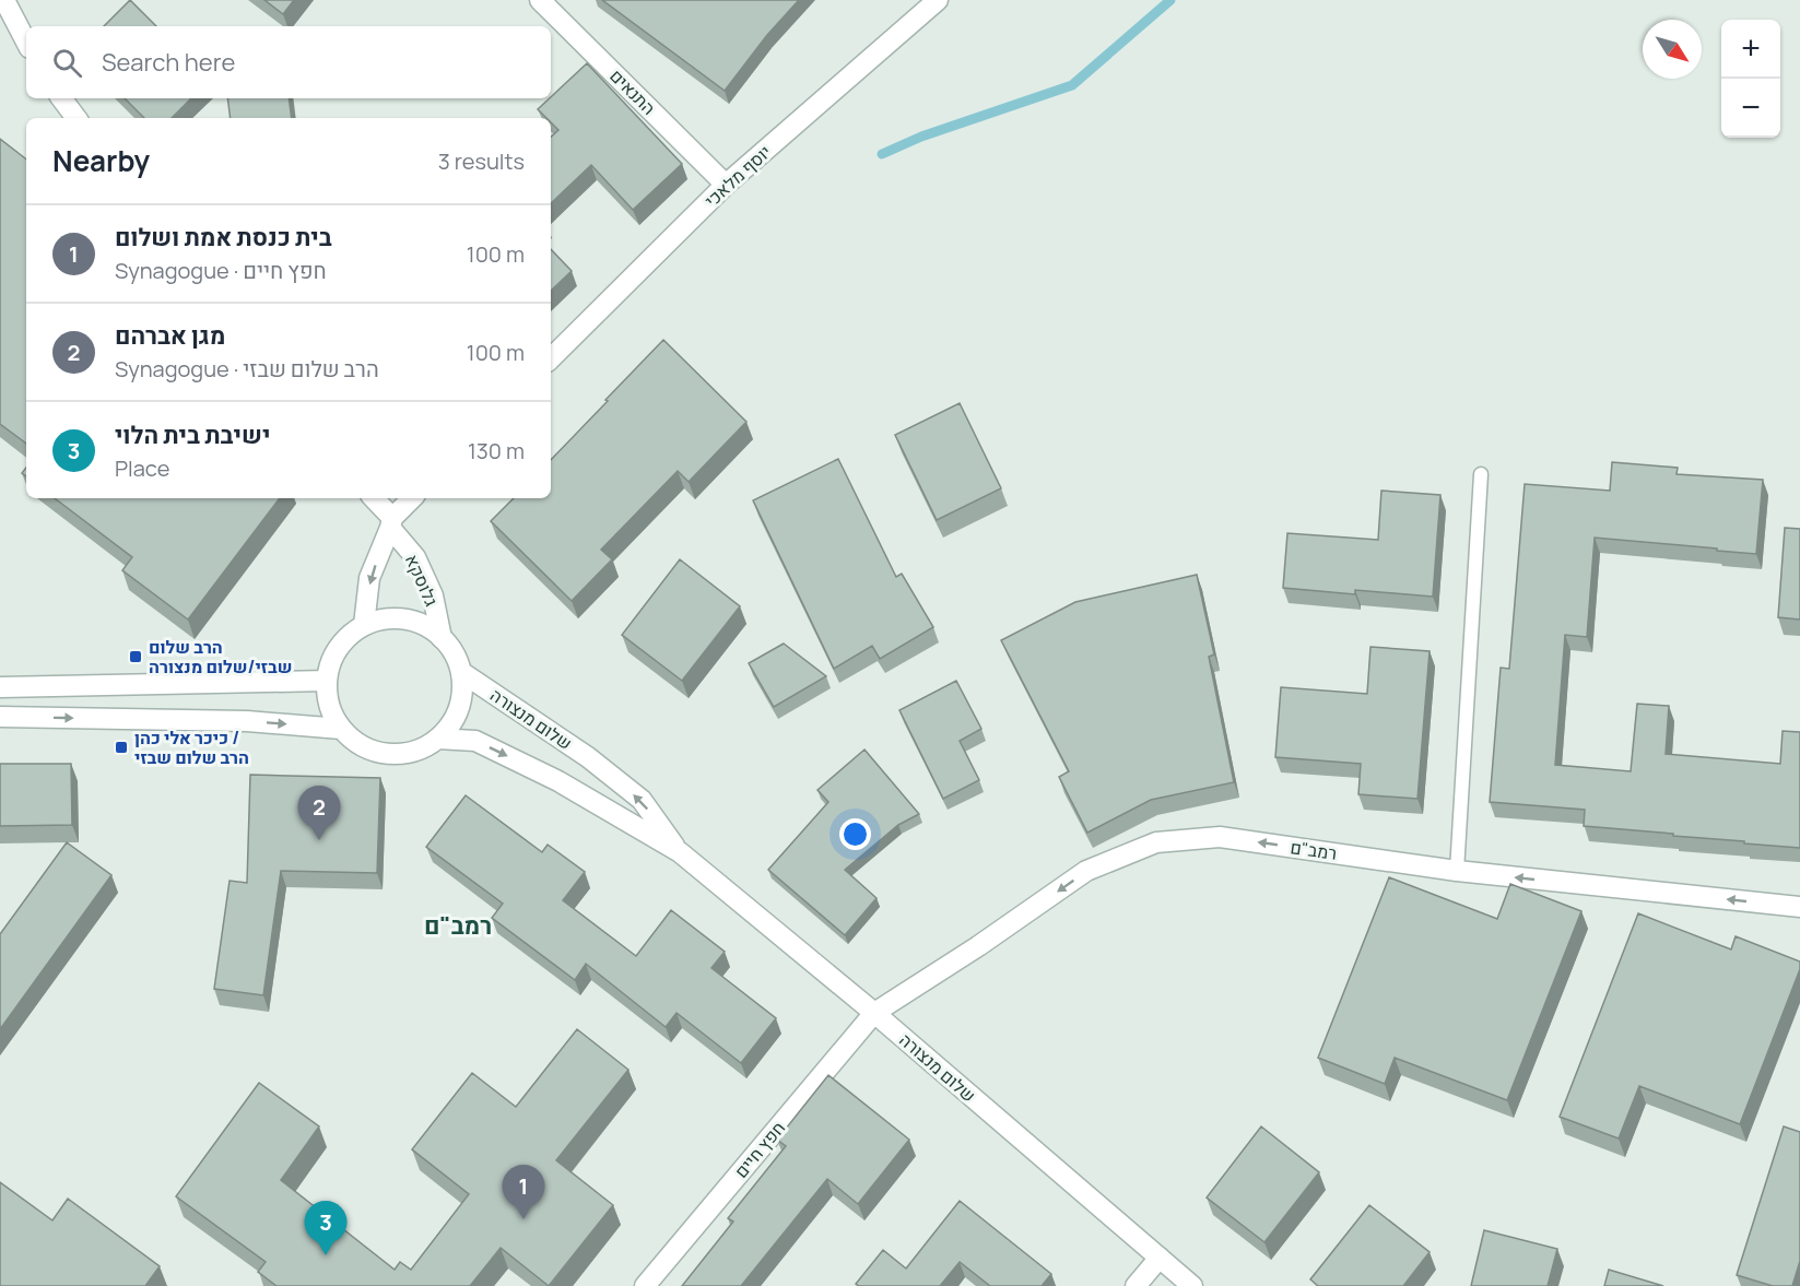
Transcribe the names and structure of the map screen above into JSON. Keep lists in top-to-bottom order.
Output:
{
  "streets": {
    "street": [
      "התנאים",
      "יוסף מלאכי",
      "גלוסקא",
      "שלום מנצורה",
      "רמב\"ם",
      "חפץ חיים"
    ]
  },
  "crossings": [
    ["התנאים", "יוסף מלאכי"],
    ["גלוסקא", "שלום מנצורה"],
    ["שלום מנצורה", "רמב\"ם"],
    ["שלום מנצורה", "חפץ חיים"],
    ["רמב\"ם", "חפץ חיים"]
  ],
  "one_way": ["גלוסקא", "רמב\"ם"],
  "districts": ["רמב\"ם"],
  "places": {
    "transit": ["הרב שלום שבזי/שלום מנצורה", "כיכר אלי כהן / הרב שלום שבזי"]
  },
  "north": "bottom right",
  "page": {
    "map_buttons": ["+", "−"],
    "search": "Search here",
    "heading": ["Nearby", "3 results"],
    "list": [
      {
        "mark": "1",
        "name": "בית כנסת אמת ושלום",
        "note": "Synagogue · חפץ חיים",
        "value": "100 m"
      },
      {
        "mark": "2",
        "name": "מגן אברהם",
        "note": "Synagogue · הרב שלום שבזי",
        "value": "100 m"
      },
      {
        "mark": "3",
        "name": "ישיבת בית הלוי",
        "note": "Place",
        "value": "130 m"
      }
    ],
    "pins": ["2", "1", "3"]
  }
}
